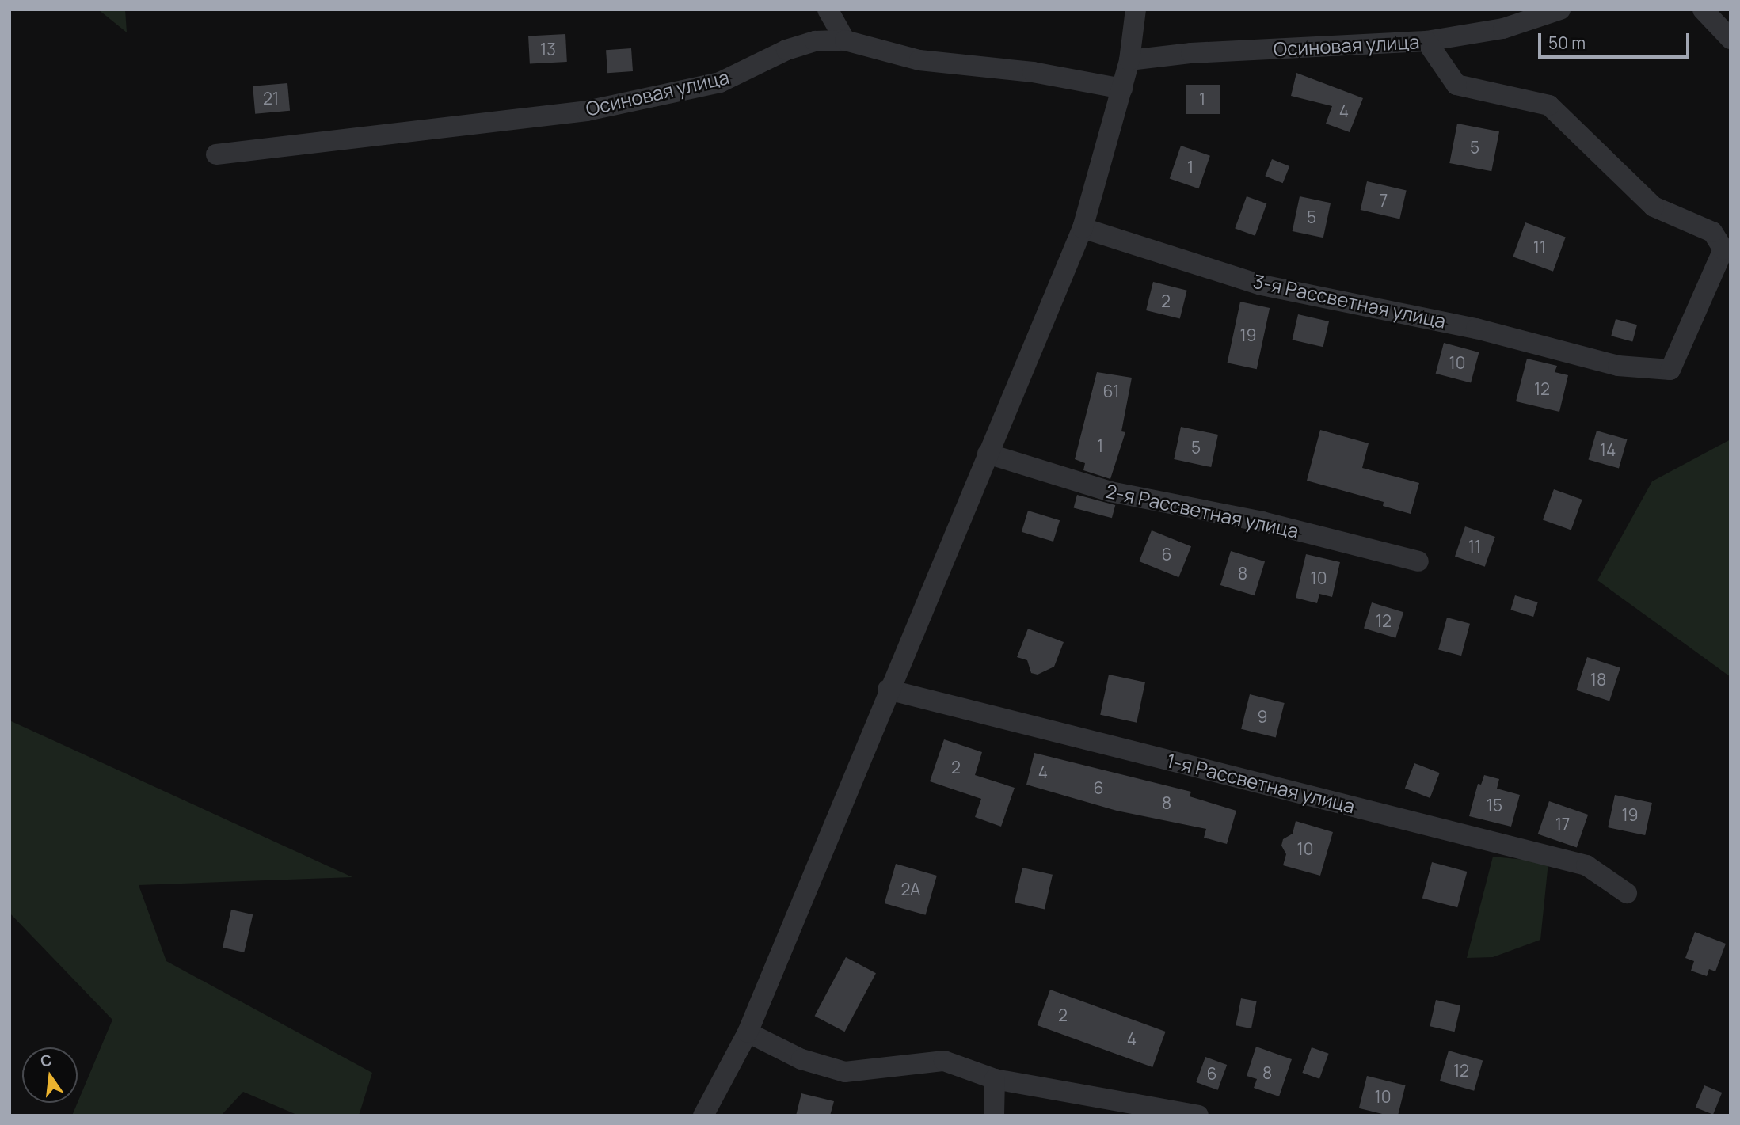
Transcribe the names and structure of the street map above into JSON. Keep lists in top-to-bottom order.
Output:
{
  "streets": {
    "street": [
      "Осиновая улица",
      "3-я Рассветная улица",
      "2-я Рассветная улица",
      "1-я Рассветная улица"
    ]
  },
  "crossings": [
    ["Осиновая улица", "3-я Рассветная улица"]
  ],
  "house_numbers": [
    "13",
    "21",
    "1",
    "4",
    "5",
    "1",
    "7",
    "5",
    "11",
    "2",
    "19",
    "10",
    "12",
    "61",
    "1",
    "5",
    "14",
    "11",
    "6",
    "8",
    "10",
    "12",
    "18",
    "9",
    "2",
    "4",
    "6",
    "8",
    "15",
    "19",
    "17",
    "10",
    "2А",
    "2",
    "4",
    "12",
    "8",
    "6",
    "10"
  ],
  "scale_bar": "50 m",
  "north": "top"
}
